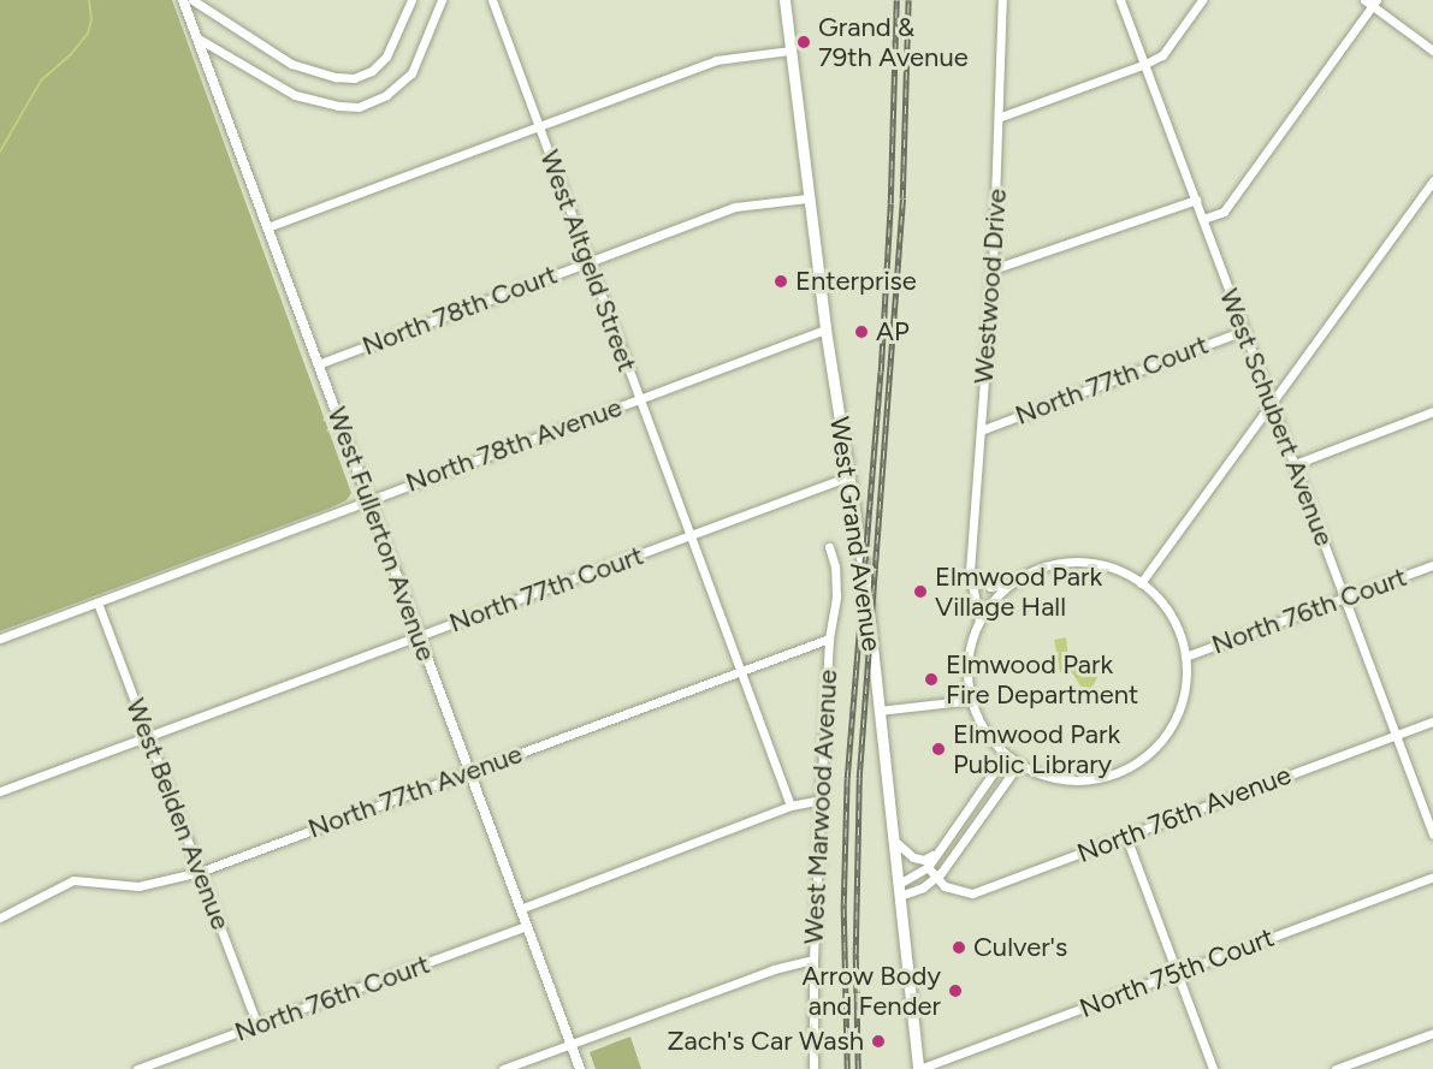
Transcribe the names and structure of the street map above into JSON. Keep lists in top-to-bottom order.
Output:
{
  "streets": {
    "main road": ["West Grand Avenue"],
    "street": [
      "West Altgeld Street",
      "Westwood Drive",
      "North 78th Court",
      "North 77th Court",
      "West Schubert Avenue",
      "North 78th Avenue",
      "West Fullerton Avenue",
      "North 76th Court",
      "North 77th Avenue",
      "West Marwood Avenue",
      "West Belden Avenue",
      "North 76th Avenue",
      "North 75th Court"
    ]
  },
  "crossings": [
    ["West Altgeld Street", "North 78th Court"],
    ["West Altgeld Street", "North 77th Court"],
    ["West Altgeld Street", "North 78th Avenue"],
    ["West Altgeld Street", "North 77th Avenue"],
    ["Westwood Drive", "North 77th Court"],
    ["Westwood Drive", "North 76th Court"],
    ["North 78th Court", "West Fullerton Avenue"],
    ["North 78th Court", "West Grand Avenue"],
    ["North 77th Court", "West Schubert Avenue"],
    ["North 77th Court", "West Fullerton Avenue"],
    ["North 77th Court", "West Grand Avenue"],
    ["North 77th Court", "West Belden Avenue"],
    ["West Schubert Avenue", "North 76th Court"],
    ["West Schubert Avenue", "North 76th Avenue"],
    ["North 78th Avenue", "West Fullerton Avenue"],
    ["North 78th Avenue", "West Grand Avenue"],
    ["North 78th Avenue", "West Belden Avenue"],
    ["West Fullerton Avenue", "North 76th Court"],
    ["West Fullerton Avenue", "North 77th Avenue"],
    ["West Grand Avenue", "North 75th Court"],
    ["North 76th Court", "West Belden Avenue"],
    ["North 77th Avenue", "West Marwood Avenue"],
    ["North 77th Avenue", "West Belden Avenue"]
  ],
  "places": [
    "Grand & 79th Avenue",
    "Enterprise",
    "AP",
    "Elmwood Park Village Hall",
    "Elmwood Park Fire Department",
    "Elmwood Park Public Library",
    "Culver's",
    "Arrow Body and Fender",
    "Zach's Car Wash"
  ]
}
